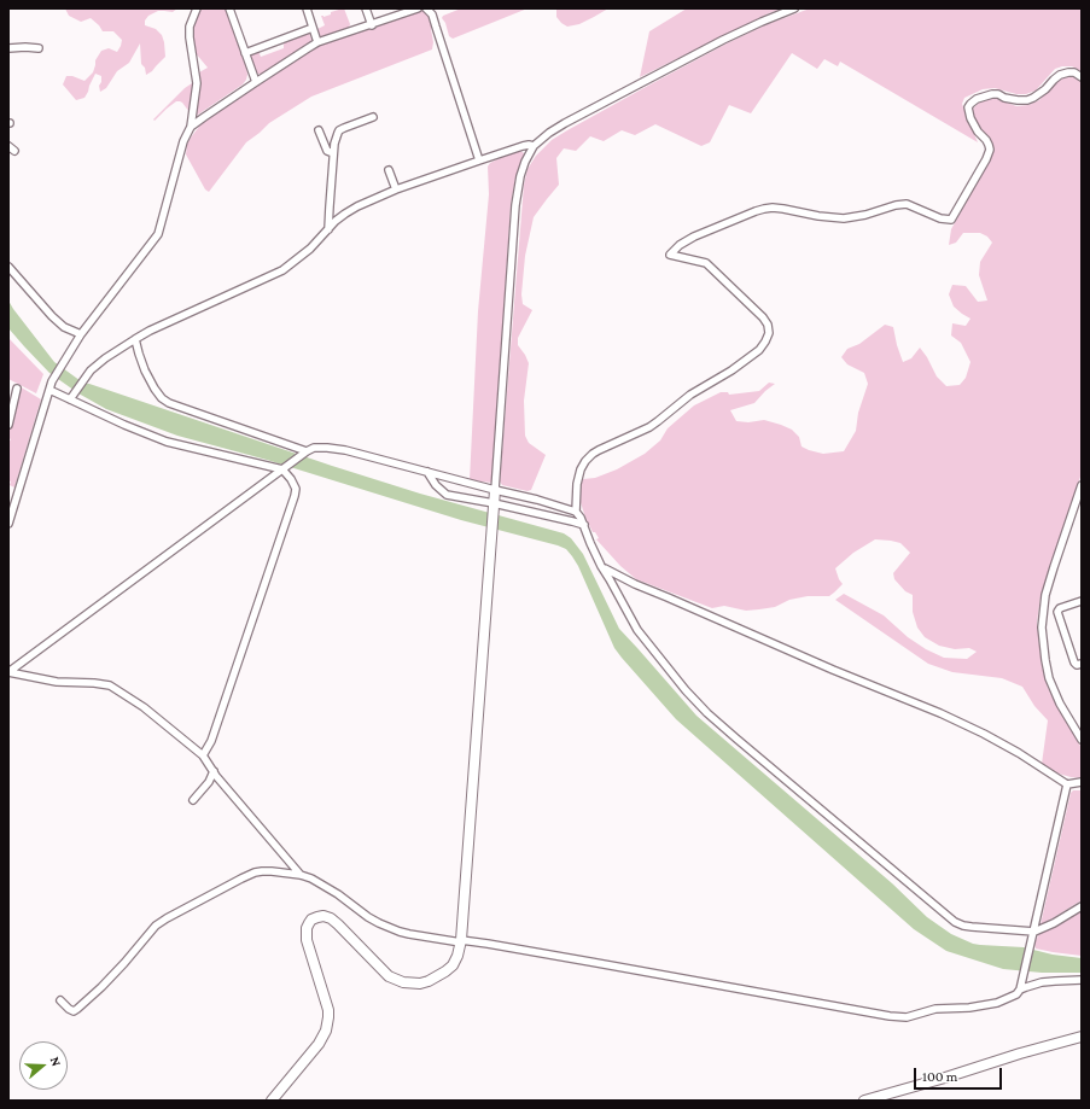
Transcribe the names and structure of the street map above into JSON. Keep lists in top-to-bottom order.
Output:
{
  "scale_bar": "100 m",
  "north": "right"
}
